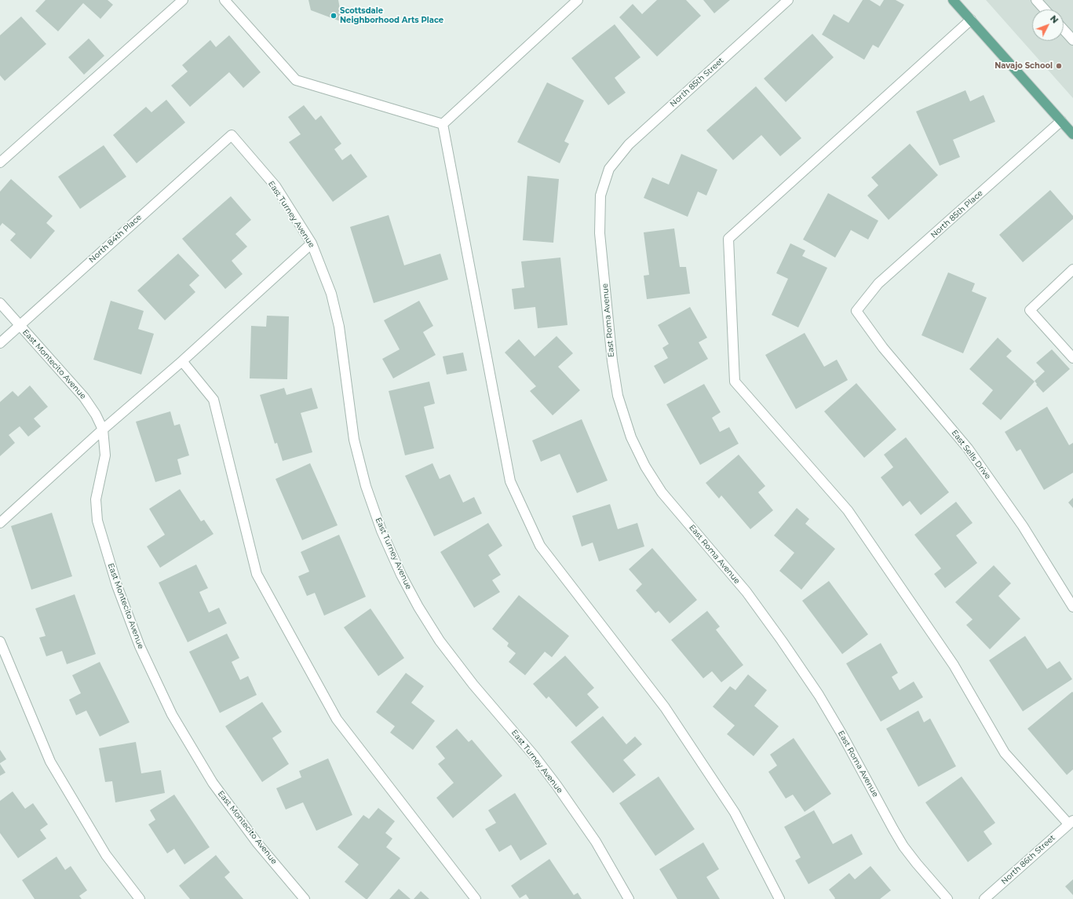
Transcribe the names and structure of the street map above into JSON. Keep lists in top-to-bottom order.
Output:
{
  "streets": {
    "street": [
      "North 85th Street",
      "East Turney Avenue",
      "North 85th Place",
      "North 84th Place",
      "East Roma Avenue",
      "East Montecito Avenue",
      "East Sells Drive",
      "North 86th Street"
    ]
  },
  "crossings": [
    ["North 85th Street", "East Roma Avenue"],
    ["East Turney Avenue", "North 84th Place"],
    ["North 85th Place", "East Sells Drive"],
    ["North 84th Place", "East Montecito Avenue"]
  ],
  "places": ["Scottsdale Neighborhood Arts Place", "Navajo School"],
  "north": "top right"
}
